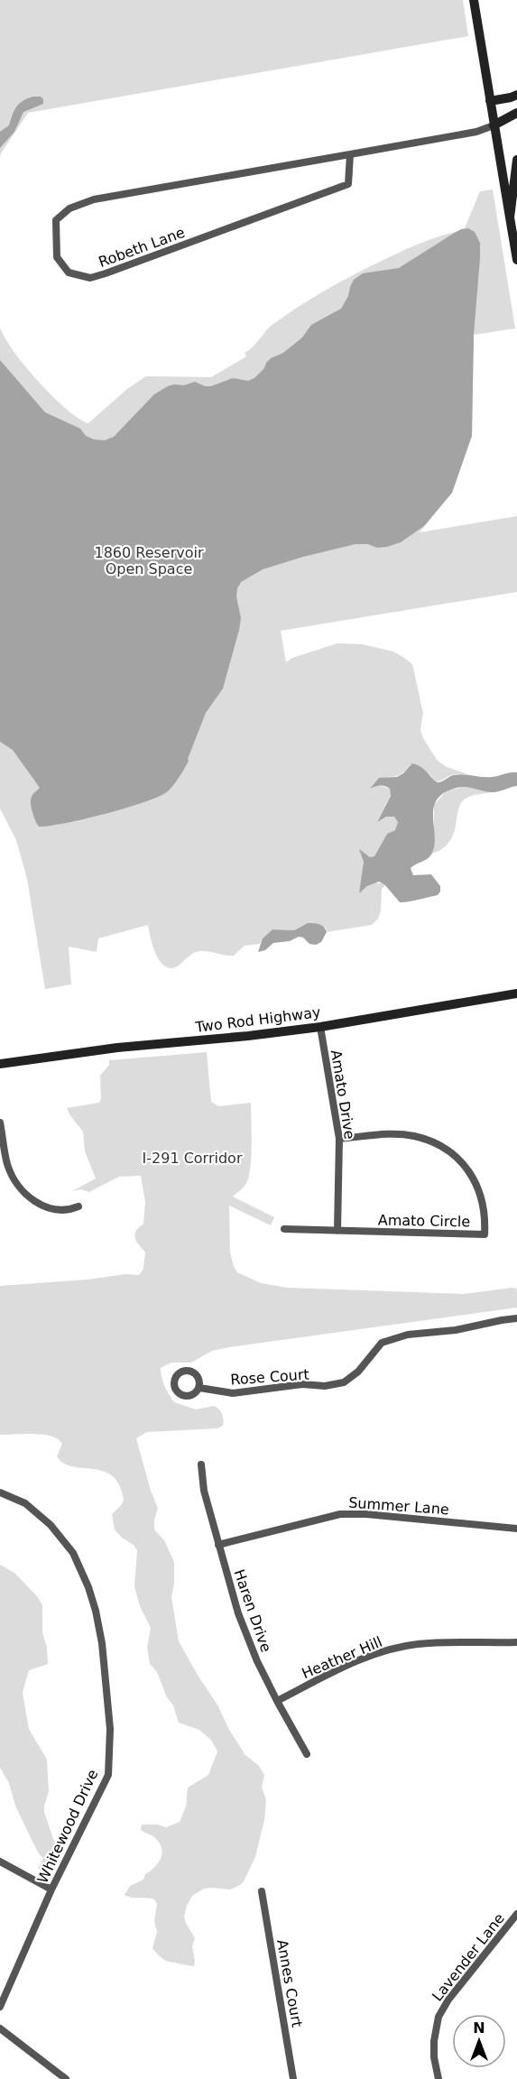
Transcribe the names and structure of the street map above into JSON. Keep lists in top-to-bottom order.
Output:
{
  "streets": {
    "street": [
      "Robeth Lane",
      "Two Rod Highway",
      "Amato Drive",
      "Amato Circle",
      "Rose Court",
      "Summer Lane",
      "Haren Drive",
      "Heather Hill",
      "Whitewood Drive",
      "Lavender Lane",
      "Annes Court"
    ]
  },
  "crossings": [
    ["Two Rod Highway", "Amato Drive"],
    ["Amato Drive", "Amato Circle"],
    ["Summer Lane", "Haren Drive"],
    ["Haren Drive", "Heather Hill"]
  ],
  "parks": ["1860 Reservoir Open Space", "I-291 Corridor"],
  "north": "top"
}
